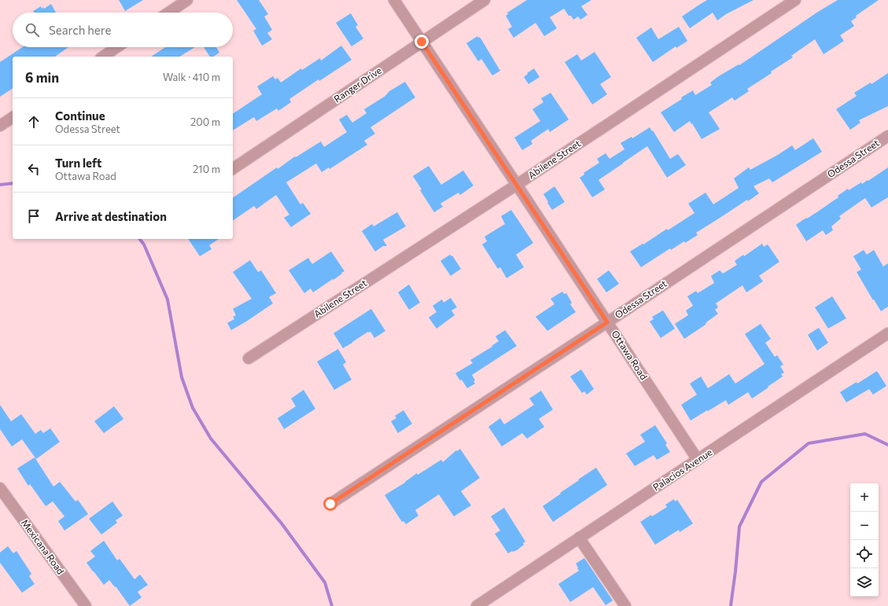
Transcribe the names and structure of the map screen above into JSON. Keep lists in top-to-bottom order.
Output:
{
  "streets": {
    "street": [
      "Ranger Drive",
      "Odessa Street",
      "Abilene Street",
      "Ottawa Road",
      "Palacios Avenue",
      "Mexicana Road"
    ]
  },
  "crossings": [
    ["Ranger Drive", "Ottawa Road"],
    ["Odessa Street", "Ottawa Road"],
    ["Abilene Street", "Ottawa Road"],
    ["Ottawa Road", "Palacios Avenue"]
  ],
  "page": {
    "search": "Search here",
    "heading": ["6 min", "Walk · 410 m"],
    "list": [
      ["Continue", "Odessa Street", "200 m"],
      ["Turn left", "Ottawa Road", "210 m"],
      "Arrive at destination"
    ],
    "map_buttons": ["+", "−"]
  }
}
